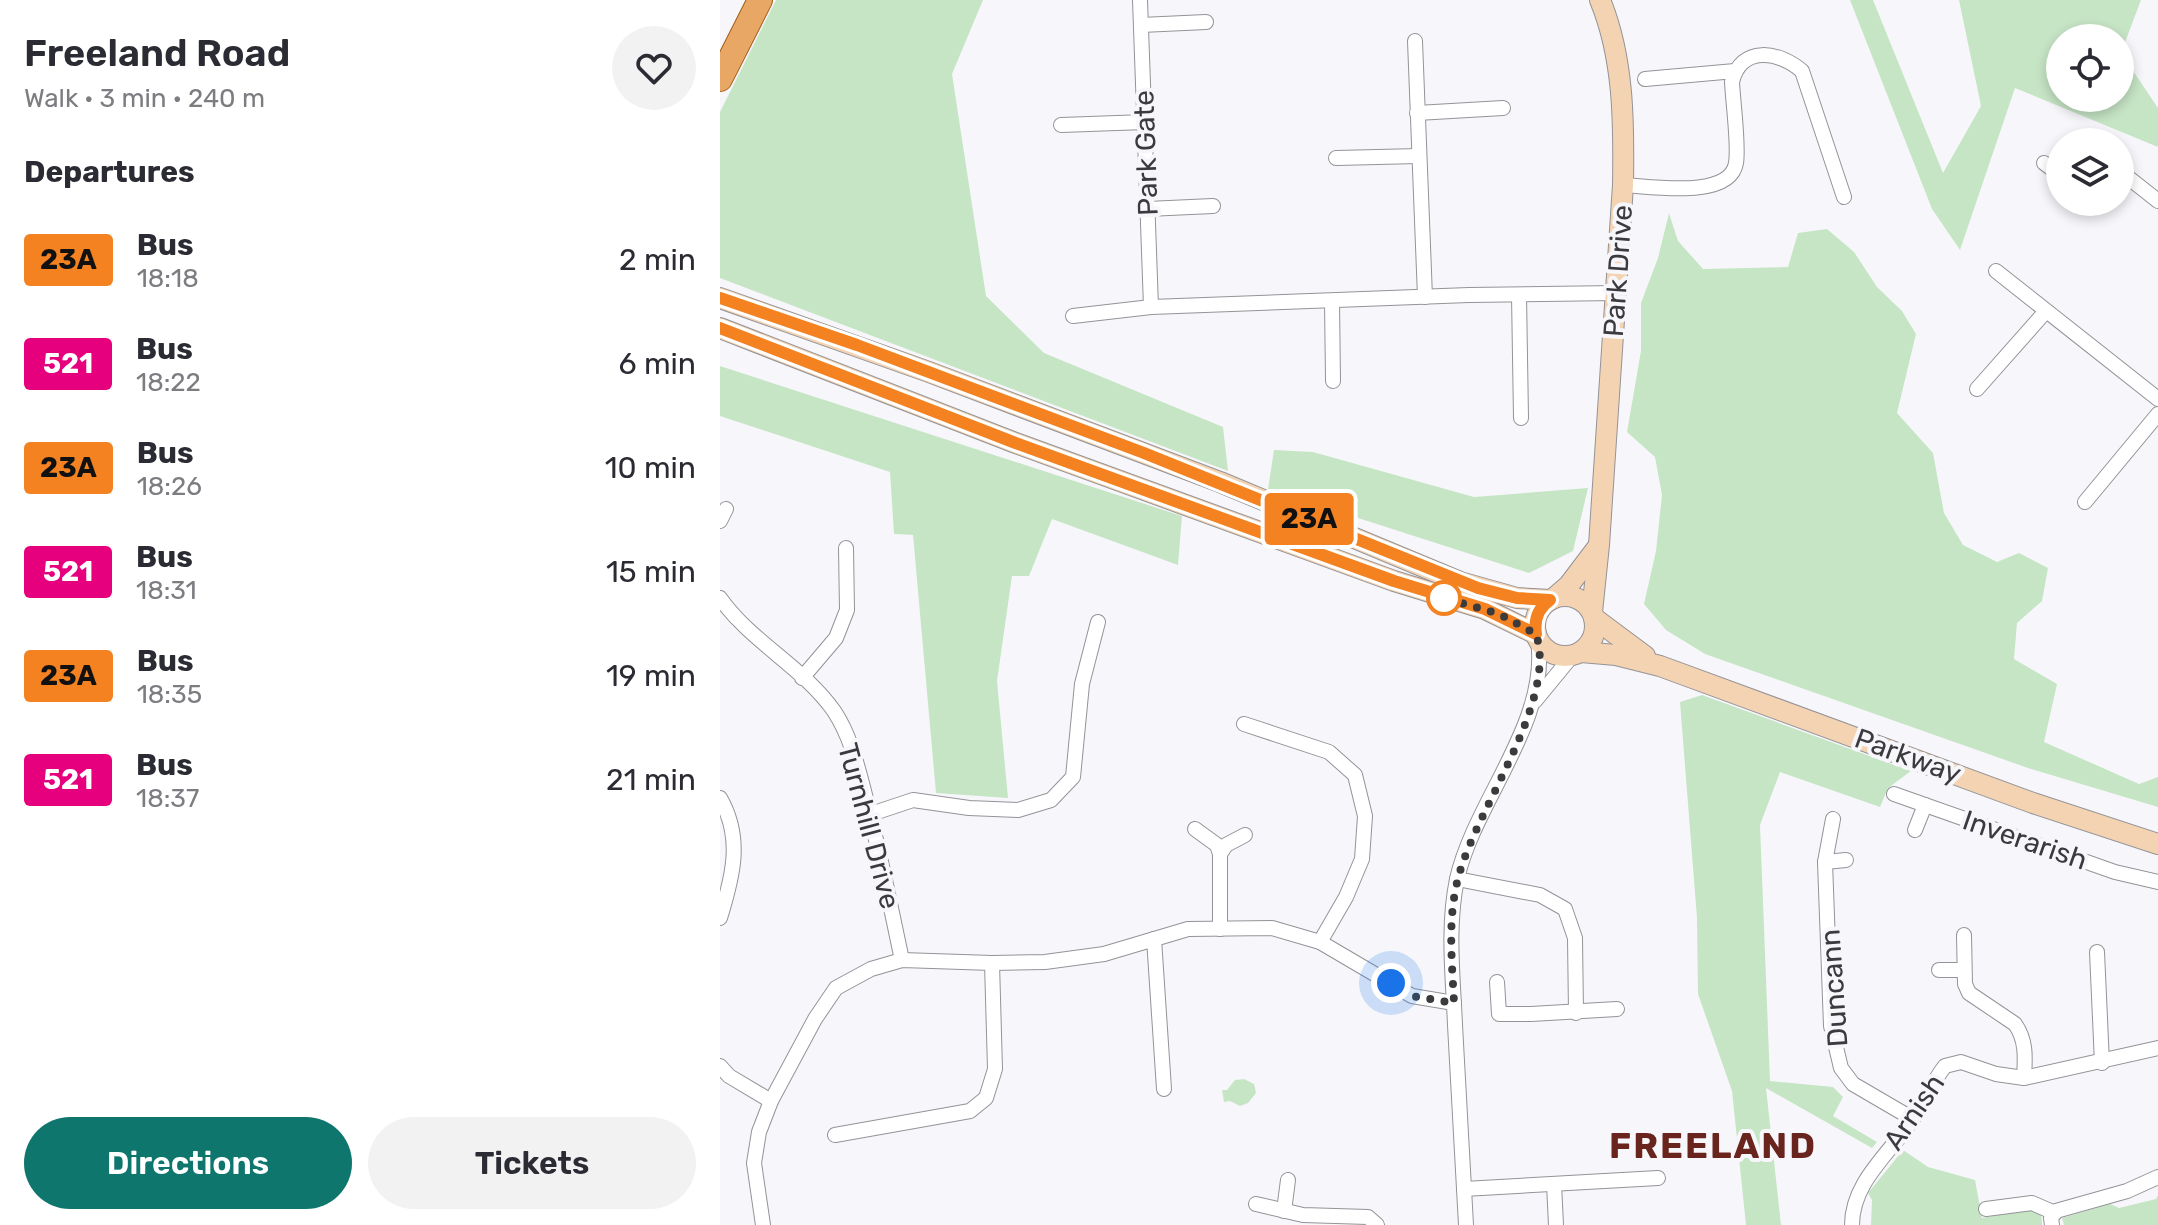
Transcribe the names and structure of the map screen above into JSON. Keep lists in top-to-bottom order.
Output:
{
  "streets": {
    "street": [
      "Park Gate",
      "Park Drive",
      "Parkway",
      "Turnhill Drive",
      "Inverarish",
      "Duncann",
      "Arnish"
    ]
  },
  "crossings": [
    ["Park Drive", "Parkway"],
    ["Duncann", "Arnish"]
  ],
  "districts": ["FREELAND"],
  "lines": ["bus line 23A"],
  "page": {
    "heading": [
      ["Freeland Road", "Walk · 3 min · 240 m"],
      "Departures"
    ],
    "on_map": "23A",
    "list": [
      {
        "mark": "23A",
        "name": "Bus",
        "note": "18:18",
        "value": "2 min"
      },
      {
        "mark": "521",
        "name": "Bus",
        "note": "18:22",
        "value": "6 min"
      },
      {
        "mark": "23A",
        "name": "Bus",
        "note": "18:26",
        "value": "10 min"
      },
      {
        "mark": "521",
        "name": "Bus",
        "note": "18:31",
        "value": "15 min"
      },
      {
        "mark": "23A",
        "name": "Bus",
        "note": "18:35",
        "value": "19 min"
      },
      {
        "mark": "521",
        "name": "Bus",
        "note": "18:37",
        "value": "21 min"
      }
    ],
    "buttons": ["Directions", "Tickets"]
  }
}
